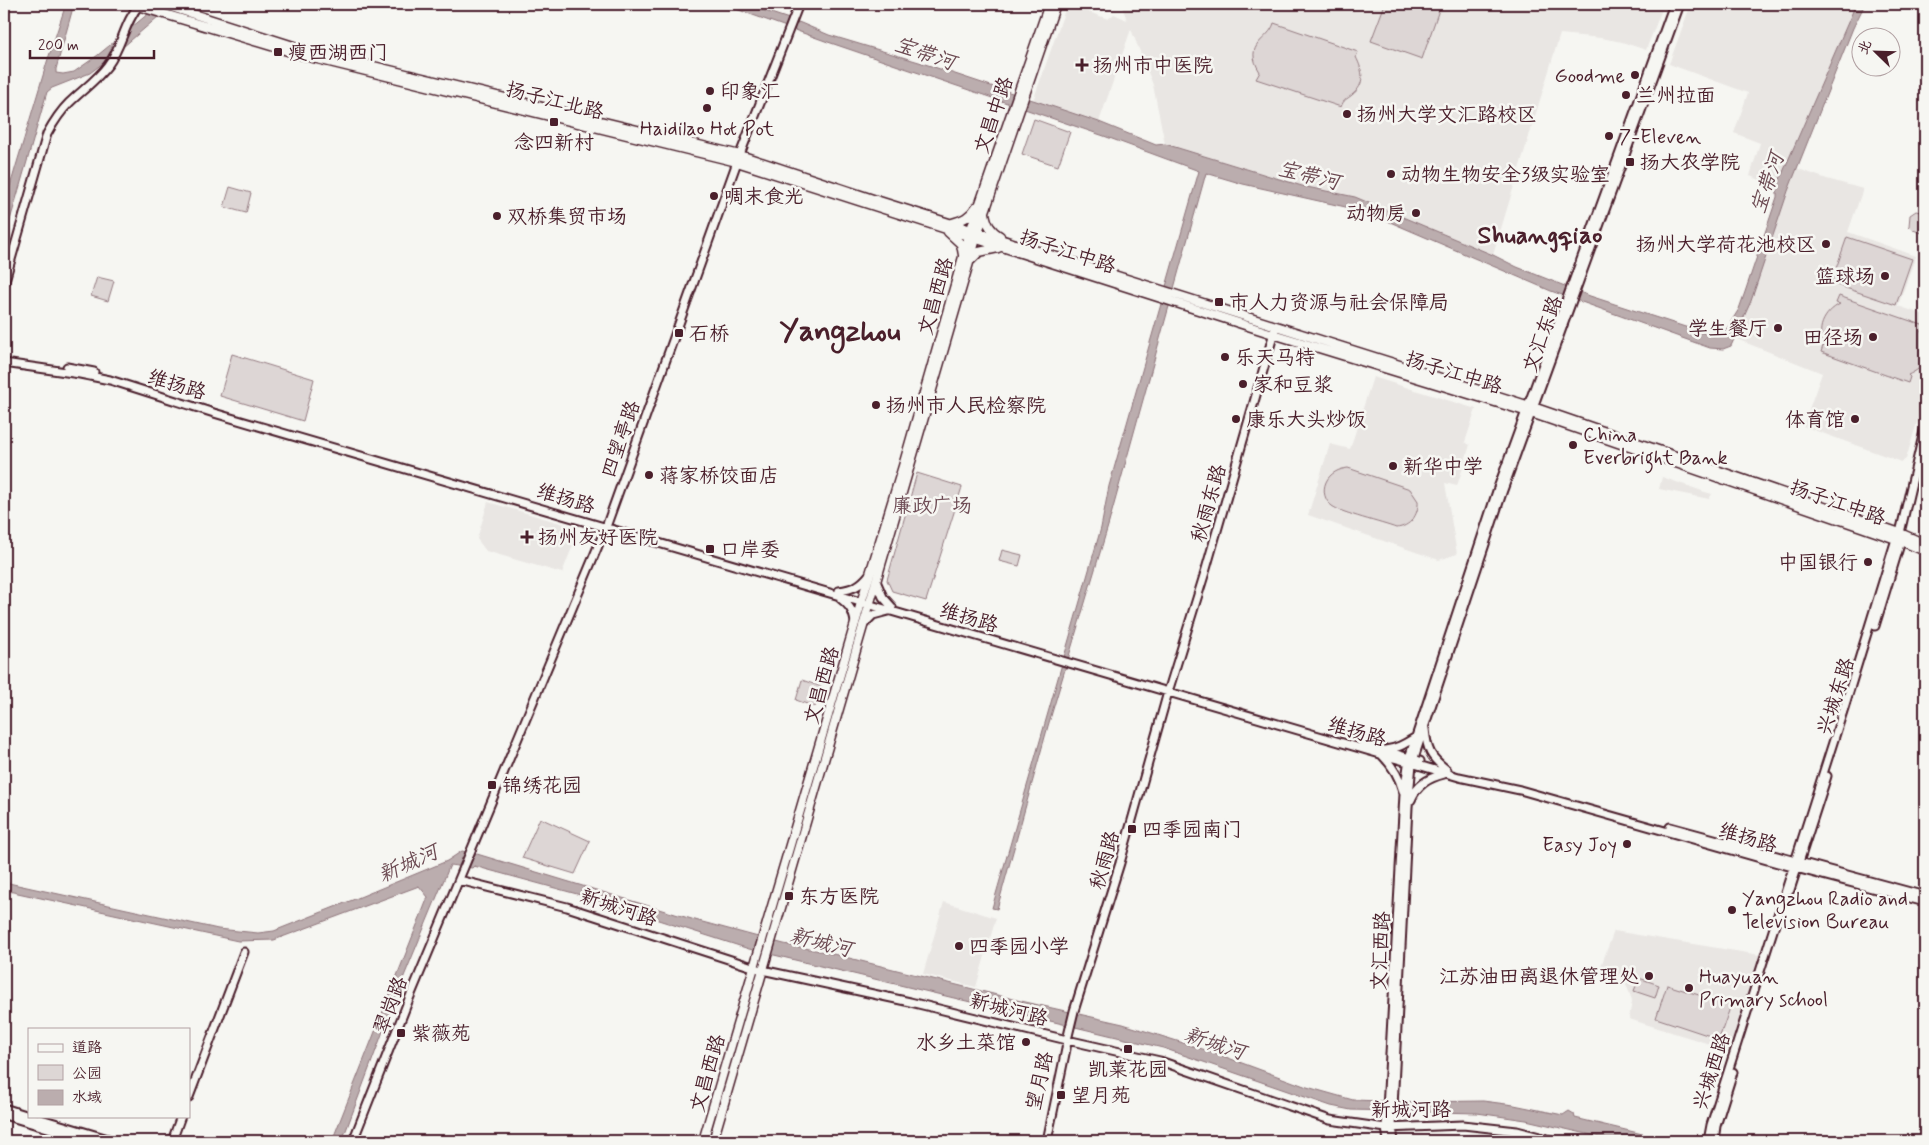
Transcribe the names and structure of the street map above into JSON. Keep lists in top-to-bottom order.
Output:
{
  "streets": {
    "main road": [
      "扬子江北路",
      "文昌中路",
      "扬子江中路",
      "文昌西路",
      "文汇东路",
      "维扬路",
      "四望亭路",
      "秋雨东路",
      "兴城东路",
      "秋雨路",
      "新城河路",
      "文汇西路",
      "翠岗路",
      "兴城西路",
      "望月路"
    ]
  },
  "crossings": [
    ["扬子江北路", "文昌中路"],
    ["扬子江北路", "扬子江中路"],
    ["扬子江北路", "文昌西路"],
    ["扬子江北路", "四望亭路"],
    ["文昌中路", "扬子江中路"],
    ["文昌中路", "文昌西路"],
    ["扬子江中路", "文昌西路"],
    ["扬子江中路", "文汇东路"],
    ["扬子江中路", "秋雨东路"],
    ["扬子江中路", "兴城东路"],
    ["文昌西路", "维扬路"],
    ["文昌西路", "新城河路"],
    ["文汇东路", "维扬路"],
    ["文汇东路", "文汇西路"],
    ["维扬路", "四望亭路"],
    ["维扬路", "秋雨东路"],
    ["维扬路", "兴城东路"],
    ["维扬路", "秋雨路"],
    ["维扬路", "文汇西路"],
    ["维扬路", "兴城西路"],
    ["四望亭路", "新城河路"],
    ["四望亭路", "翠岗路"],
    ["秋雨东路", "秋雨路"],
    ["兴城东路", "兴城西路"],
    ["秋雨路", "新城河路"],
    ["秋雨路", "望月路"],
    ["新城河路", "文汇西路"],
    ["新城河路", "翠岗路"],
    ["新城河路", "望月路"]
  ],
  "districts": ["Shuangqiao", "Yangzhou"],
  "water": ["宝带河", "新城河"],
  "parks": ["廉政广场"],
  "places": {
    "transit": [
      "瘦西湖西门",
      "念四新村",
      "扬大农学院",
      "市人力资源与社会保障局",
      "石桥",
      "口岸委",
      "锦绣花园",
      "四季园南门",
      "东方医院",
      "紫薇苑",
      "凯莱花园",
      "望月苑"
    ],
    "health": ["扬州市中医院", "扬州友好医院"],
    "other": [
      "Goodme",
      "印象汇",
      "兰州拉面",
      "Haidilao Hot Pot",
      "扬州大学文汇路校区",
      "7-Eleven",
      "动物生物安全3级实验室",
      "啁末食光",
      "动物房",
      "双桥集贸市场",
      "扬州大学荷花池校区",
      "篮球场",
      "学生餐厅",
      "田径场",
      "乐天马特",
      "家和豆浆",
      "扬州市人民检察院",
      "康乐大头炒饭",
      "体育馆",
      "China Everbright Bank",
      "新华中学",
      "蒋家桥饺面店",
      "中国银行",
      "Easy Joy",
      "Yangzhou Radio and Television Bureau",
      "四季园小学",
      "江苏油田离退休管理处",
      "Huayuan Primary school",
      "水乡土菜馆"
    ]
  },
  "legend": ["道路", "公园", "水域"],
  "scale_bar": "200 m",
  "north": "top left"
}
